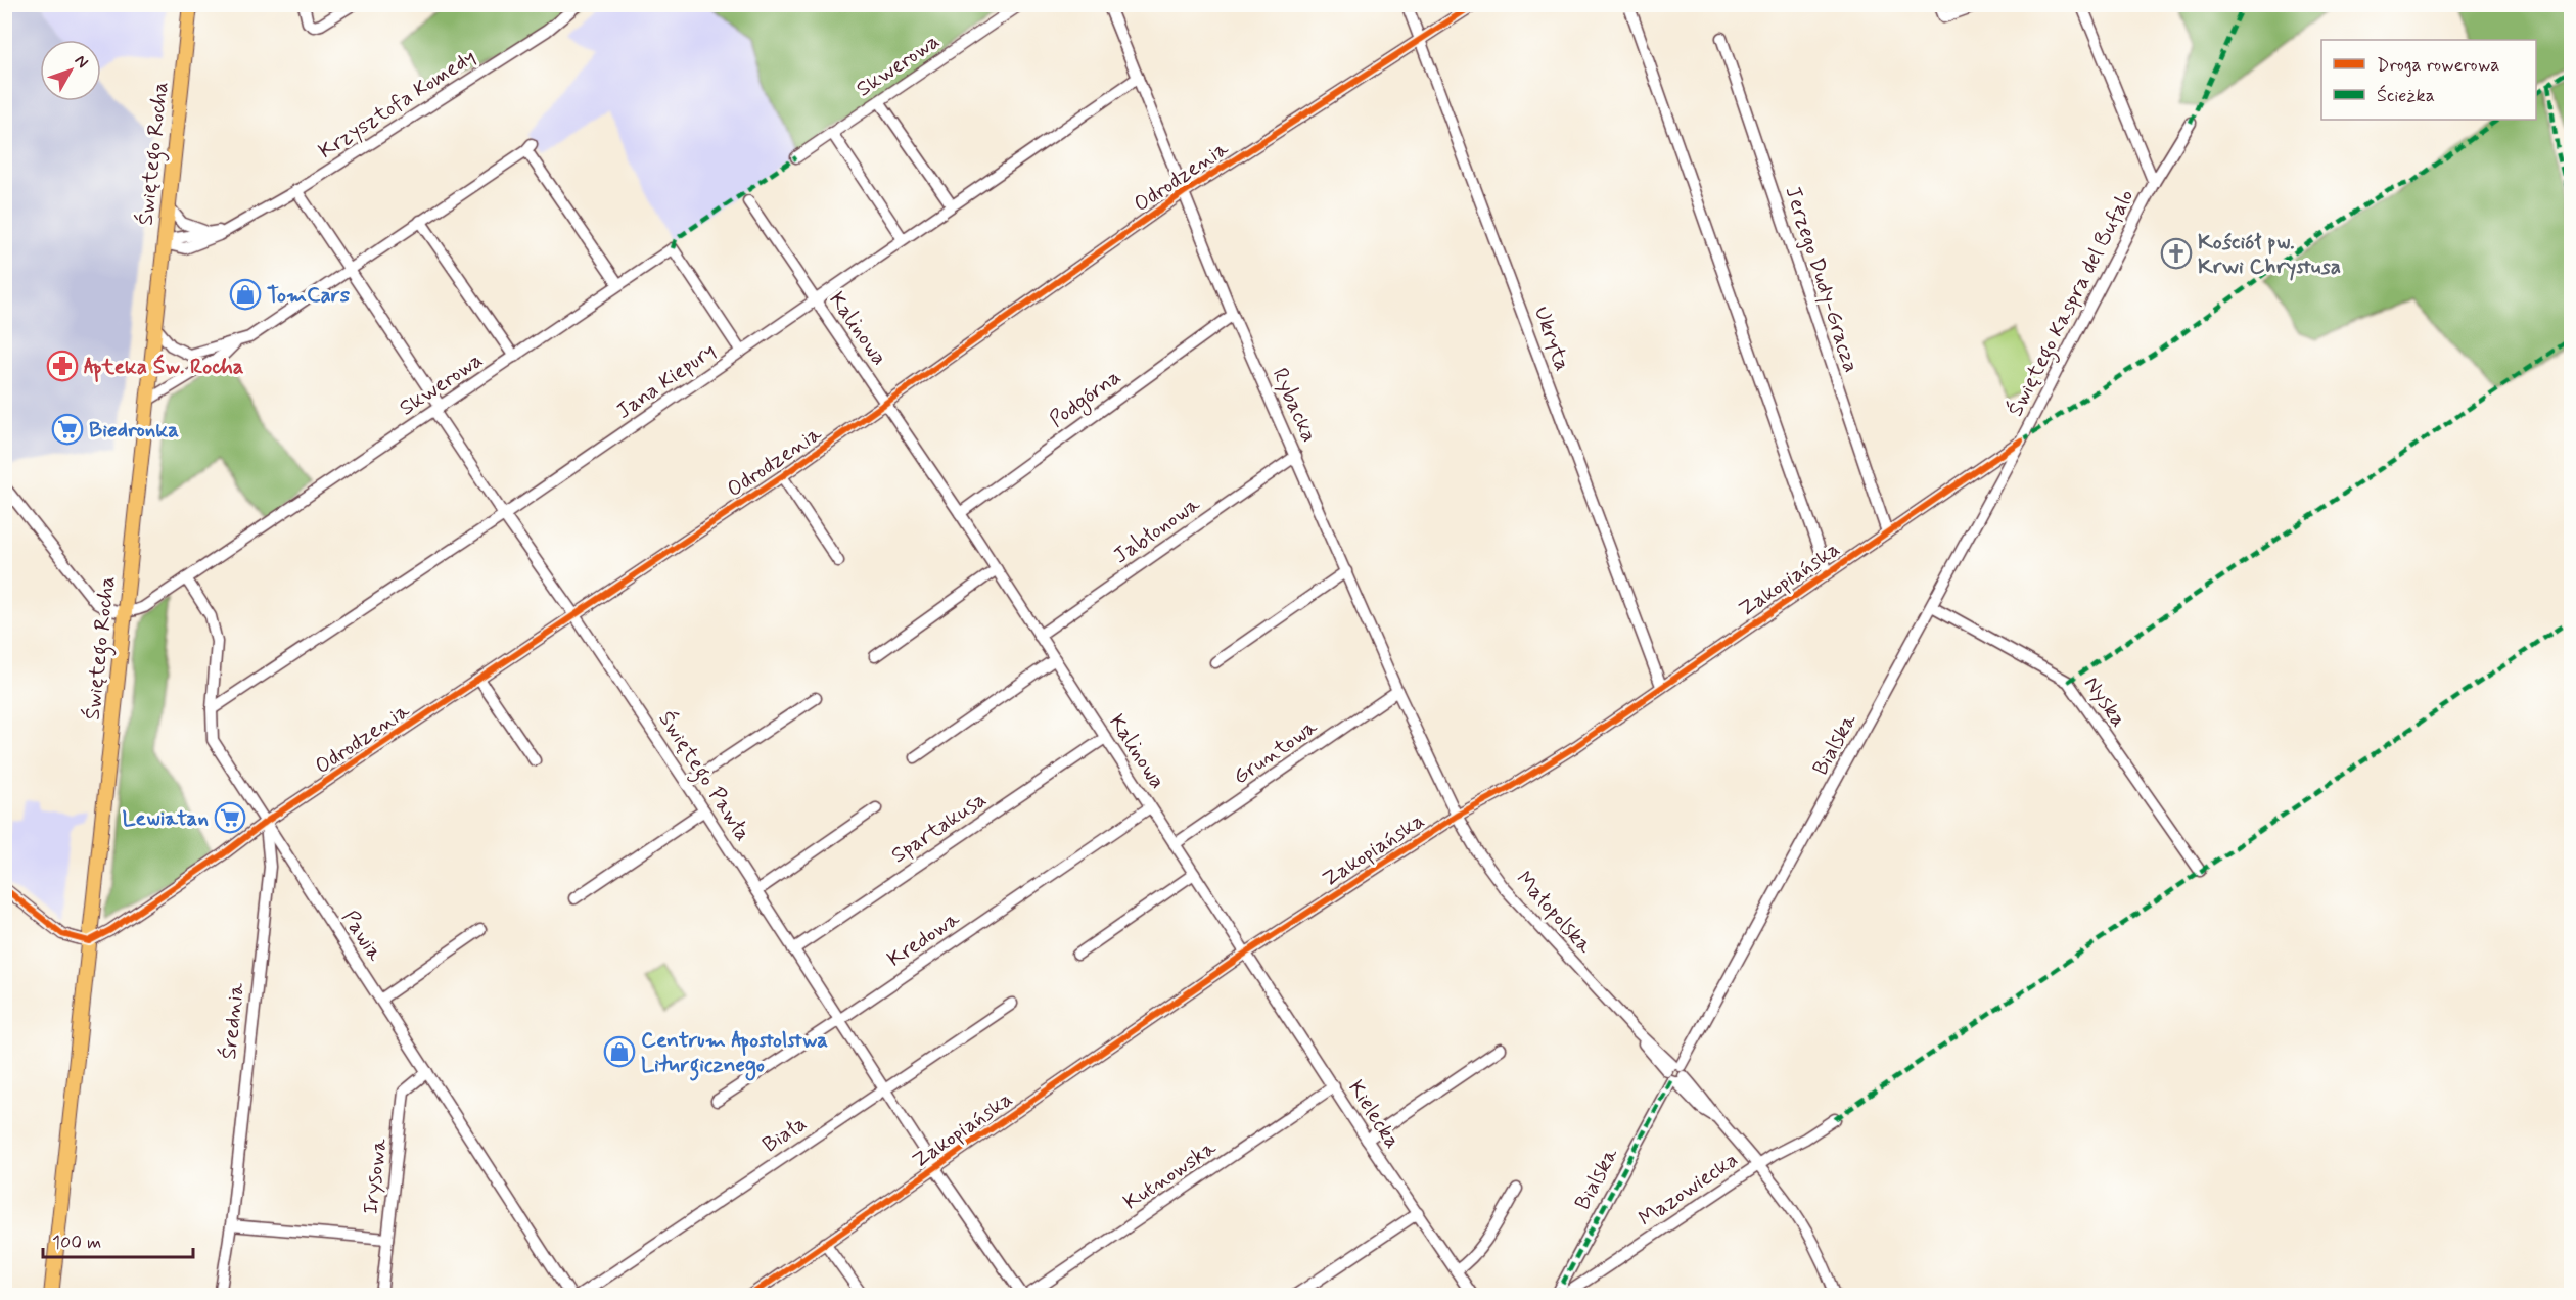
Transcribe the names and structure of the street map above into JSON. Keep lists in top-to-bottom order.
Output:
{
  "streets": {
    "main road": ["Świętego Rocha"],
    "street": [
      "Skwerowa",
      "Krzysztofa Komedy",
      "Odrodzenia",
      "Jerzego Dudy-Gracza",
      "Świętego Kaspra del Bufalo",
      "Kalinowa",
      "Ukryta",
      "Jana Kiepury",
      "Podgórna",
      "Rybacka",
      "Jabłonowa",
      "Zakopiańska",
      "Nyska",
      "Bialska",
      "Gruntowa",
      "Świętego Pawła",
      "Spartakusa",
      "Małopolska",
      "Pawia",
      "Kredowa",
      "Średnia",
      "Kielecka",
      "Biała",
      "Kutnowska",
      "Irysowa",
      "Mazowiecka"
    ]
  },
  "crossings": [
    ["Skwerowa", "Świętego Rocha"],
    ["Skwerowa", "Jana Kiepury"],
    ["Skwerowa", "Świętego Pawła"],
    ["Skwerowa", "Pawia"],
    ["Krzysztofa Komedy", "Świętego Rocha"],
    ["Krzysztofa Komedy", "Świętego Pawła"],
    ["Świętego Rocha", "Odrodzenia"],
    ["Odrodzenia", "Kalinowa"],
    ["Odrodzenia", "Ukryta"],
    ["Odrodzenia", "Rybacka"],
    ["Odrodzenia", "Świętego Pawła"],
    ["Odrodzenia", "Pawia"],
    ["Odrodzenia", "Średnia"],
    ["Jerzego Dudy-Gracza", "Zakopiańska"],
    ["Świętego Kaspra del Bufalo", "Zakopiańska"],
    ["Świętego Kaspra del Bufalo", "Bialska"],
    ["Kalinowa", "Jana Kiepury"],
    ["Kalinowa", "Podgórna"],
    ["Kalinowa", "Jabłonowa"],
    ["Kalinowa", "Zakopiańska"],
    ["Kalinowa", "Gruntowa"],
    ["Kalinowa", "Spartakusa"],
    ["Kalinowa", "Kredowa"],
    ["Kalinowa", "Kielecka"],
    ["Ukryta", "Zakopiańska"],
    ["Jana Kiepury", "Rybacka"],
    ["Jana Kiepury", "Świętego Pawła"],
    ["Jana Kiepury", "Pawia"],
    ["Podgórna", "Rybacka"],
    ["Rybacka", "Jabłonowa"],
    ["Rybacka", "Zakopiańska"],
    ["Rybacka", "Gruntowa"],
    ["Rybacka", "Małopolska"],
    ["Zakopiańska", "Bialska"],
    ["Zakopiańska", "Świętego Pawła"],
    ["Zakopiańska", "Małopolska"],
    ["Zakopiańska", "Kielecka"],
    ["Nyska", "Bialska"],
    ["Bialska", "Małopolska"],
    ["Świętego Pawła", "Spartakusa"],
    ["Świętego Pawła", "Kredowa"],
    ["Świętego Pawła", "Biała"],
    ["Świętego Pawła", "Kutnowska"],
    ["Małopolska", "Mazowiecka"],
    ["Pawia", "Średnia"],
    ["Pawia", "Irysowa"],
    ["Kielecka", "Kutnowska"]
  ],
  "places": {
    "church": ["Kościół pw. Krwi Chrystusa"],
    "shop": ["TomCars", "Centrum Apostolstwa Liturgicznego"],
    "pharmacy": ["Apteka Św. Rocha"],
    "supermarket": ["Biedronka", "Lewiatan"]
  },
  "legend": ["Droga rowerowa", "Ścieżka"],
  "scale_bar": "100 m",
  "north": "top right"
}
